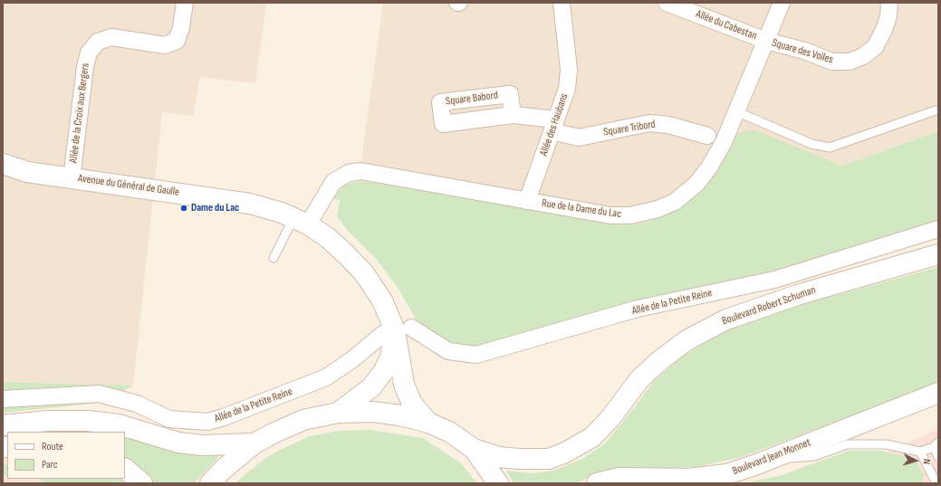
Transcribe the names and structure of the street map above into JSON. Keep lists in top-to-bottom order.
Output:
{
  "streets": {
    "main road": ["Avenue du Général de Gaulle", "Boulevard Robert Schuman", "Boulevard Jean Monnet"],
    "street": [
      "Allée du Cabestan",
      "Square des Voiles",
      "Allée de la Croix aux Bergers",
      "Allée des Haubans",
      "Square Tribord",
      "Rue de la Dame du Lac",
      "Allée de la Petite Reine"
    ]
  },
  "crossings": [
    ["Allée du Cabestan", "Square des Voiles"],
    ["Allée du Cabestan", "Rue de la Dame du Lac"],
    ["Square des Voiles", "Rue de la Dame du Lac"],
    ["Allée de la Croix aux Bergers", "Avenue du Général de Gaulle"],
    ["Allée des Haubans", "Square Tribord"],
    ["Allée des Haubans", "Rue de la Dame du Lac"],
    ["Avenue du Général de Gaulle", "Rue de la Dame du Lac"],
    ["Avenue du Général de Gaulle", "Allée de la Petite Reine"]
  ],
  "places": ["Dame du Lac"],
  "legend": ["Route", "Parc"],
  "north": "right"
}
